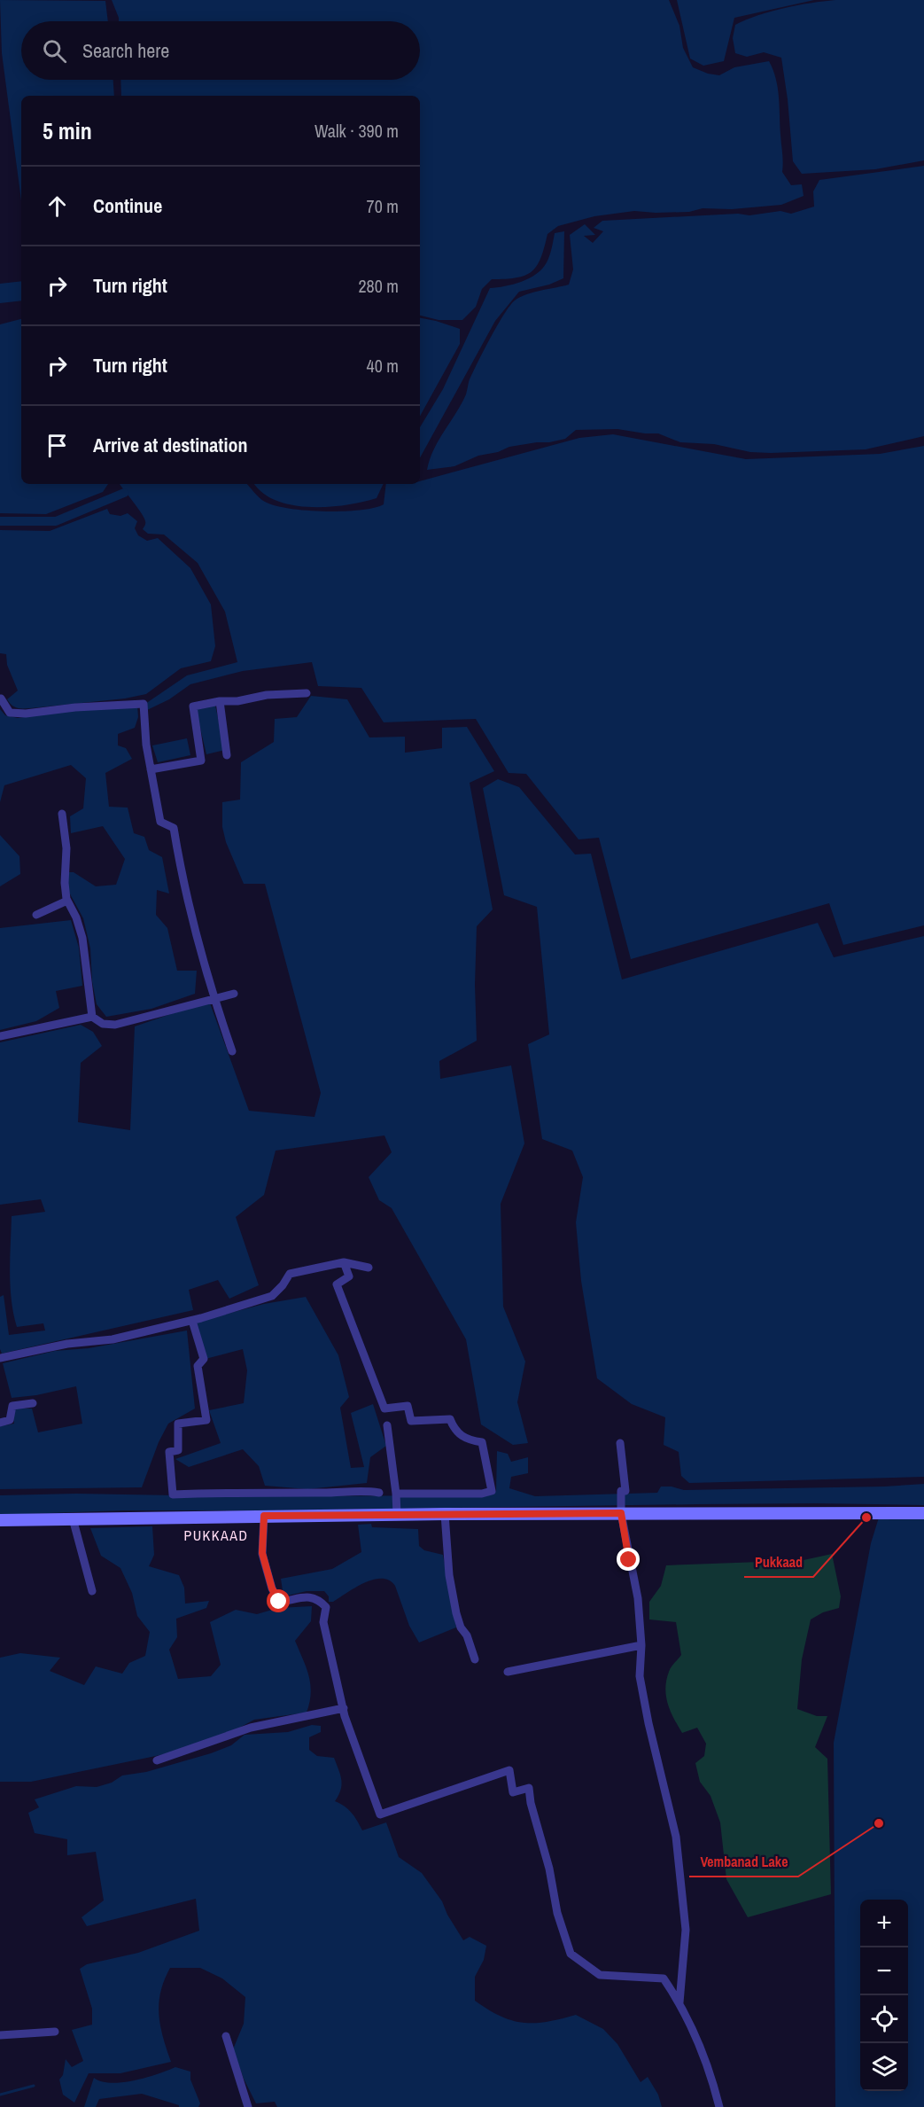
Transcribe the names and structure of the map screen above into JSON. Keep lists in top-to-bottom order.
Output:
{
  "districts": ["PUKKAAD"],
  "places": ["Pukkaad", "Vembanad Lake"],
  "page": {
    "search": "Search here",
    "heading": ["5 min", "Walk · 390 m"],
    "list": [
      ["Continue", "70 m"],
      ["Turn right", "280 m"],
      ["Turn right", "40 m"],
      "Arrive at destination"
    ],
    "map_buttons": ["+", "−"]
  }
}
